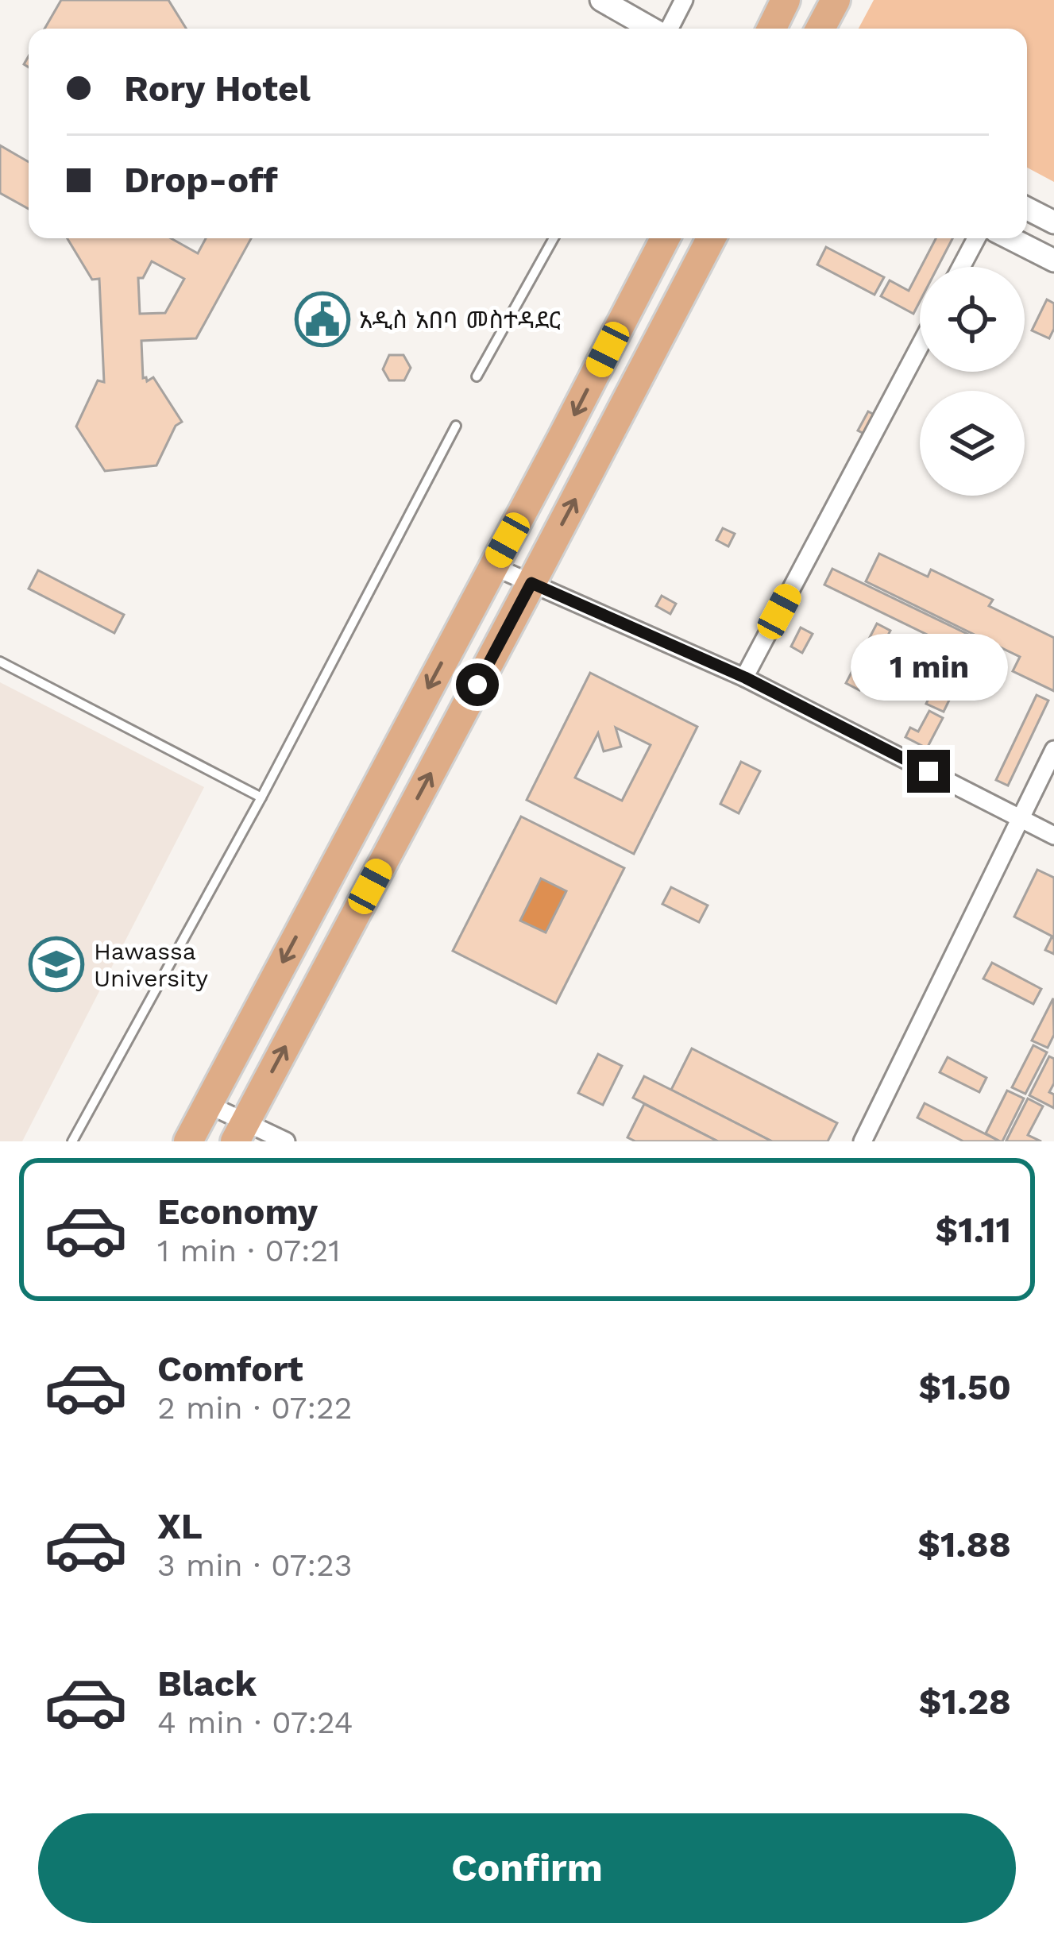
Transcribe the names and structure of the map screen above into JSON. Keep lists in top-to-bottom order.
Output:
{
  "places": {
    "public building": ["አዲስ አበባ መስተዳደር"],
    "school or university": ["Hawassa University"]
  },
  "page": {
    "banner": ["Rory Hotel", "Drop-off"],
    "bubble": "1 min",
    "list": [
      {
        "name": "Economy",
        "note": "1 min · 07:21",
        "value": "$1.11"
      },
      {
        "name": "Comfort",
        "note": "2 min · 07:22",
        "value": "$1.50"
      },
      {
        "name": "XL",
        "note": "3 min · 07:23",
        "value": "$1.88"
      },
      {
        "name": "Black",
        "note": "4 min · 07:24",
        "value": "$1.28"
      }
    ],
    "buttons": "Confirm"
  }
}
